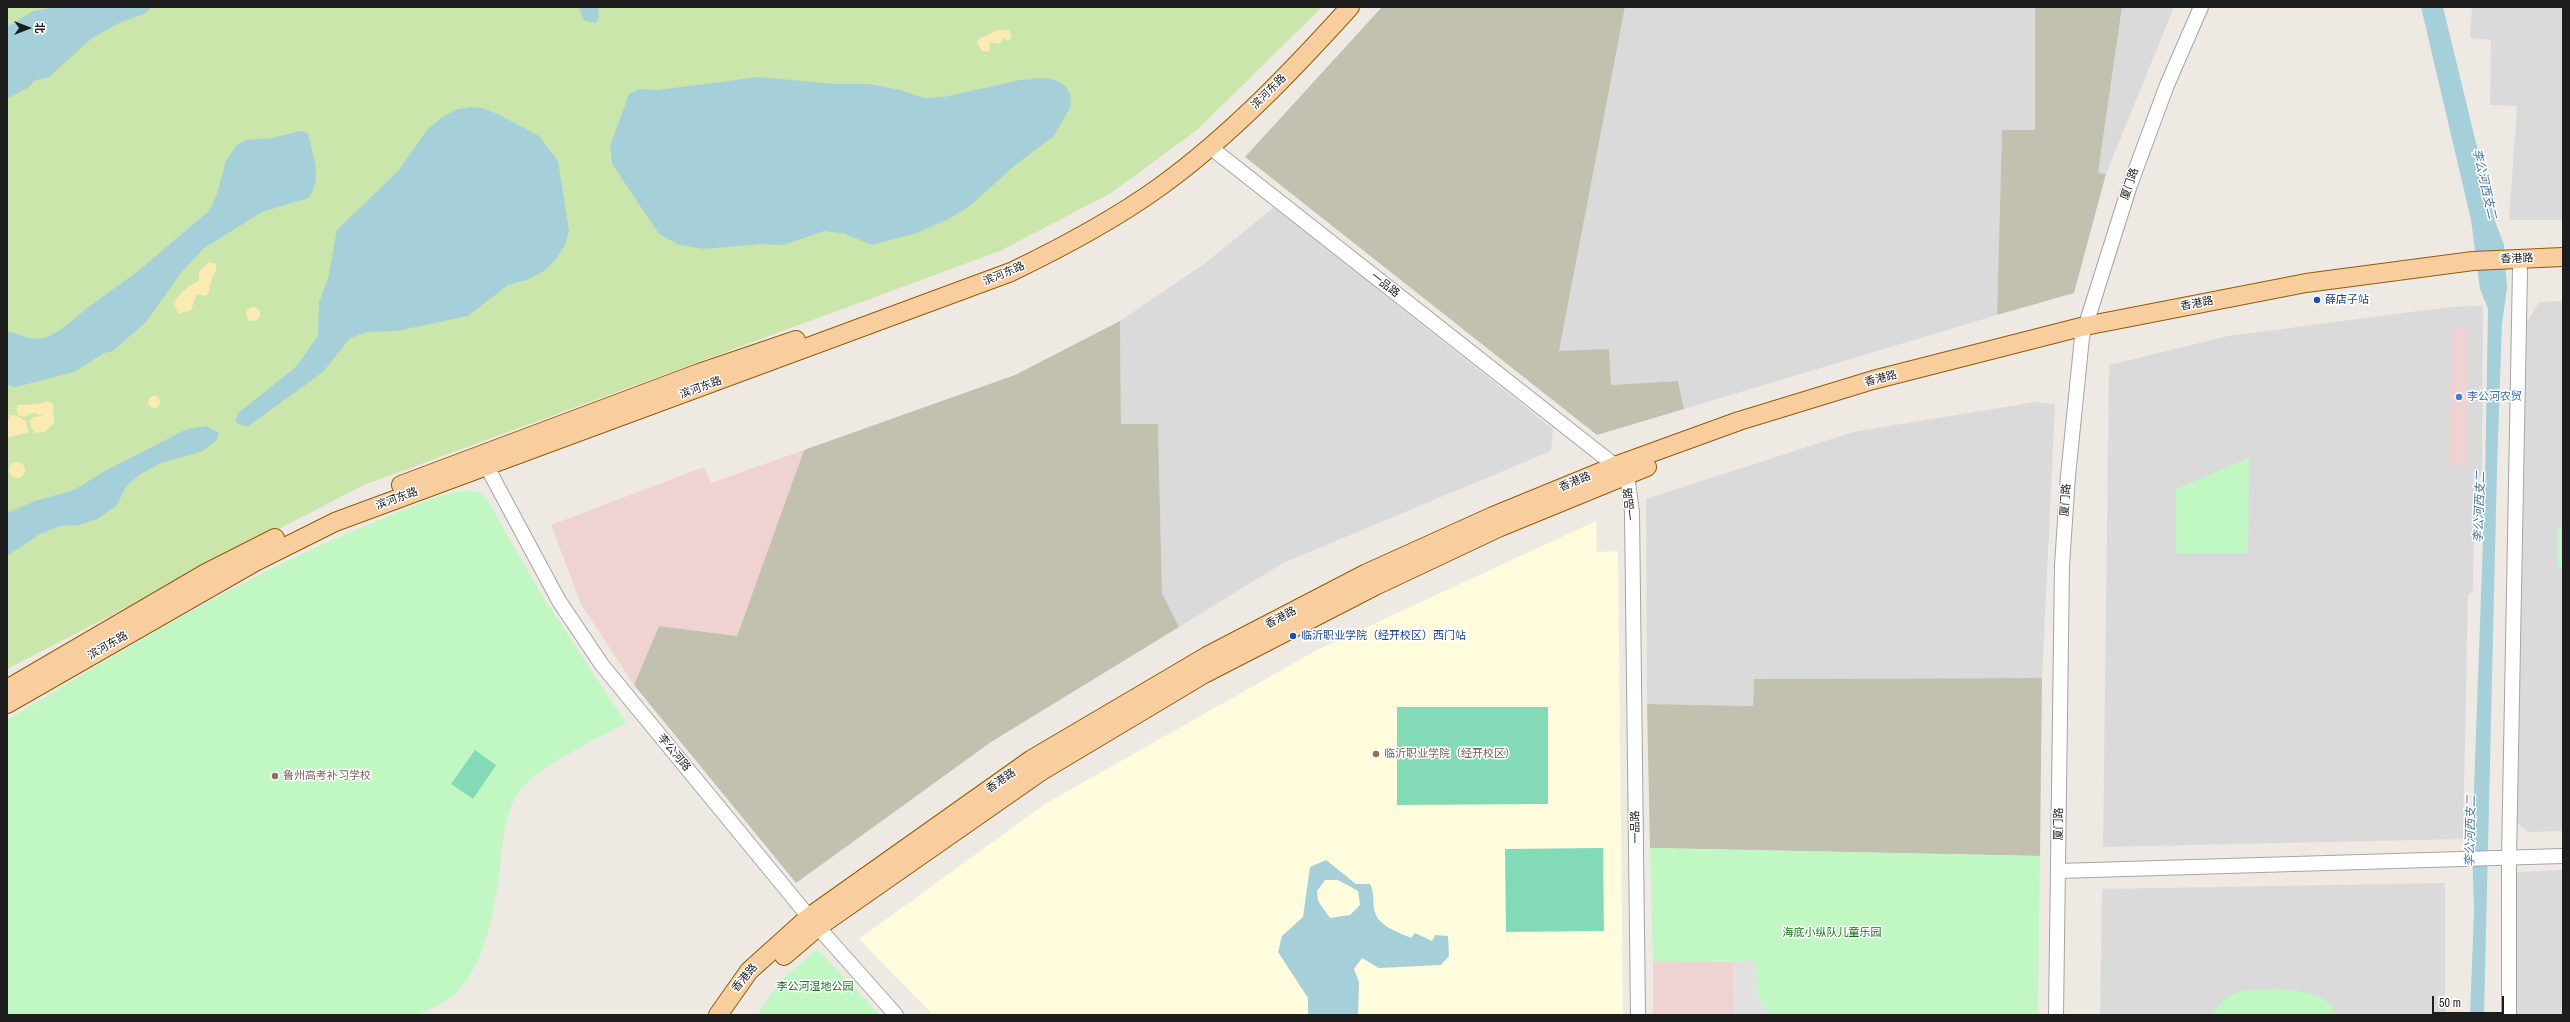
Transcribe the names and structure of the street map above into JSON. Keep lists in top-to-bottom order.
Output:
{
  "streets": {
    "main road": ["滨河东路", "香港路"],
    "street": ["厦门路", "一品路", "李公河路"]
  },
  "crossings": [
    ["滨河东路", "一品路"],
    ["滨河东路", "李公河路"],
    ["厦门路", "香港路"],
    ["香港路", "一品路"],
    ["香港路", "李公河路"]
  ],
  "water": ["李公河西支二"],
  "parks": ["海底小纵队儿童乐园", "李公河湿地公园"],
  "places": [
    "薛店子站",
    "李公河农贸",
    "临沂职业学院（经开校区）西门站",
    "临沂职业学院（经开校区）",
    "鲁州高考补习学校"
  ],
  "scale_bar": "50 m",
  "north": "right"
}
